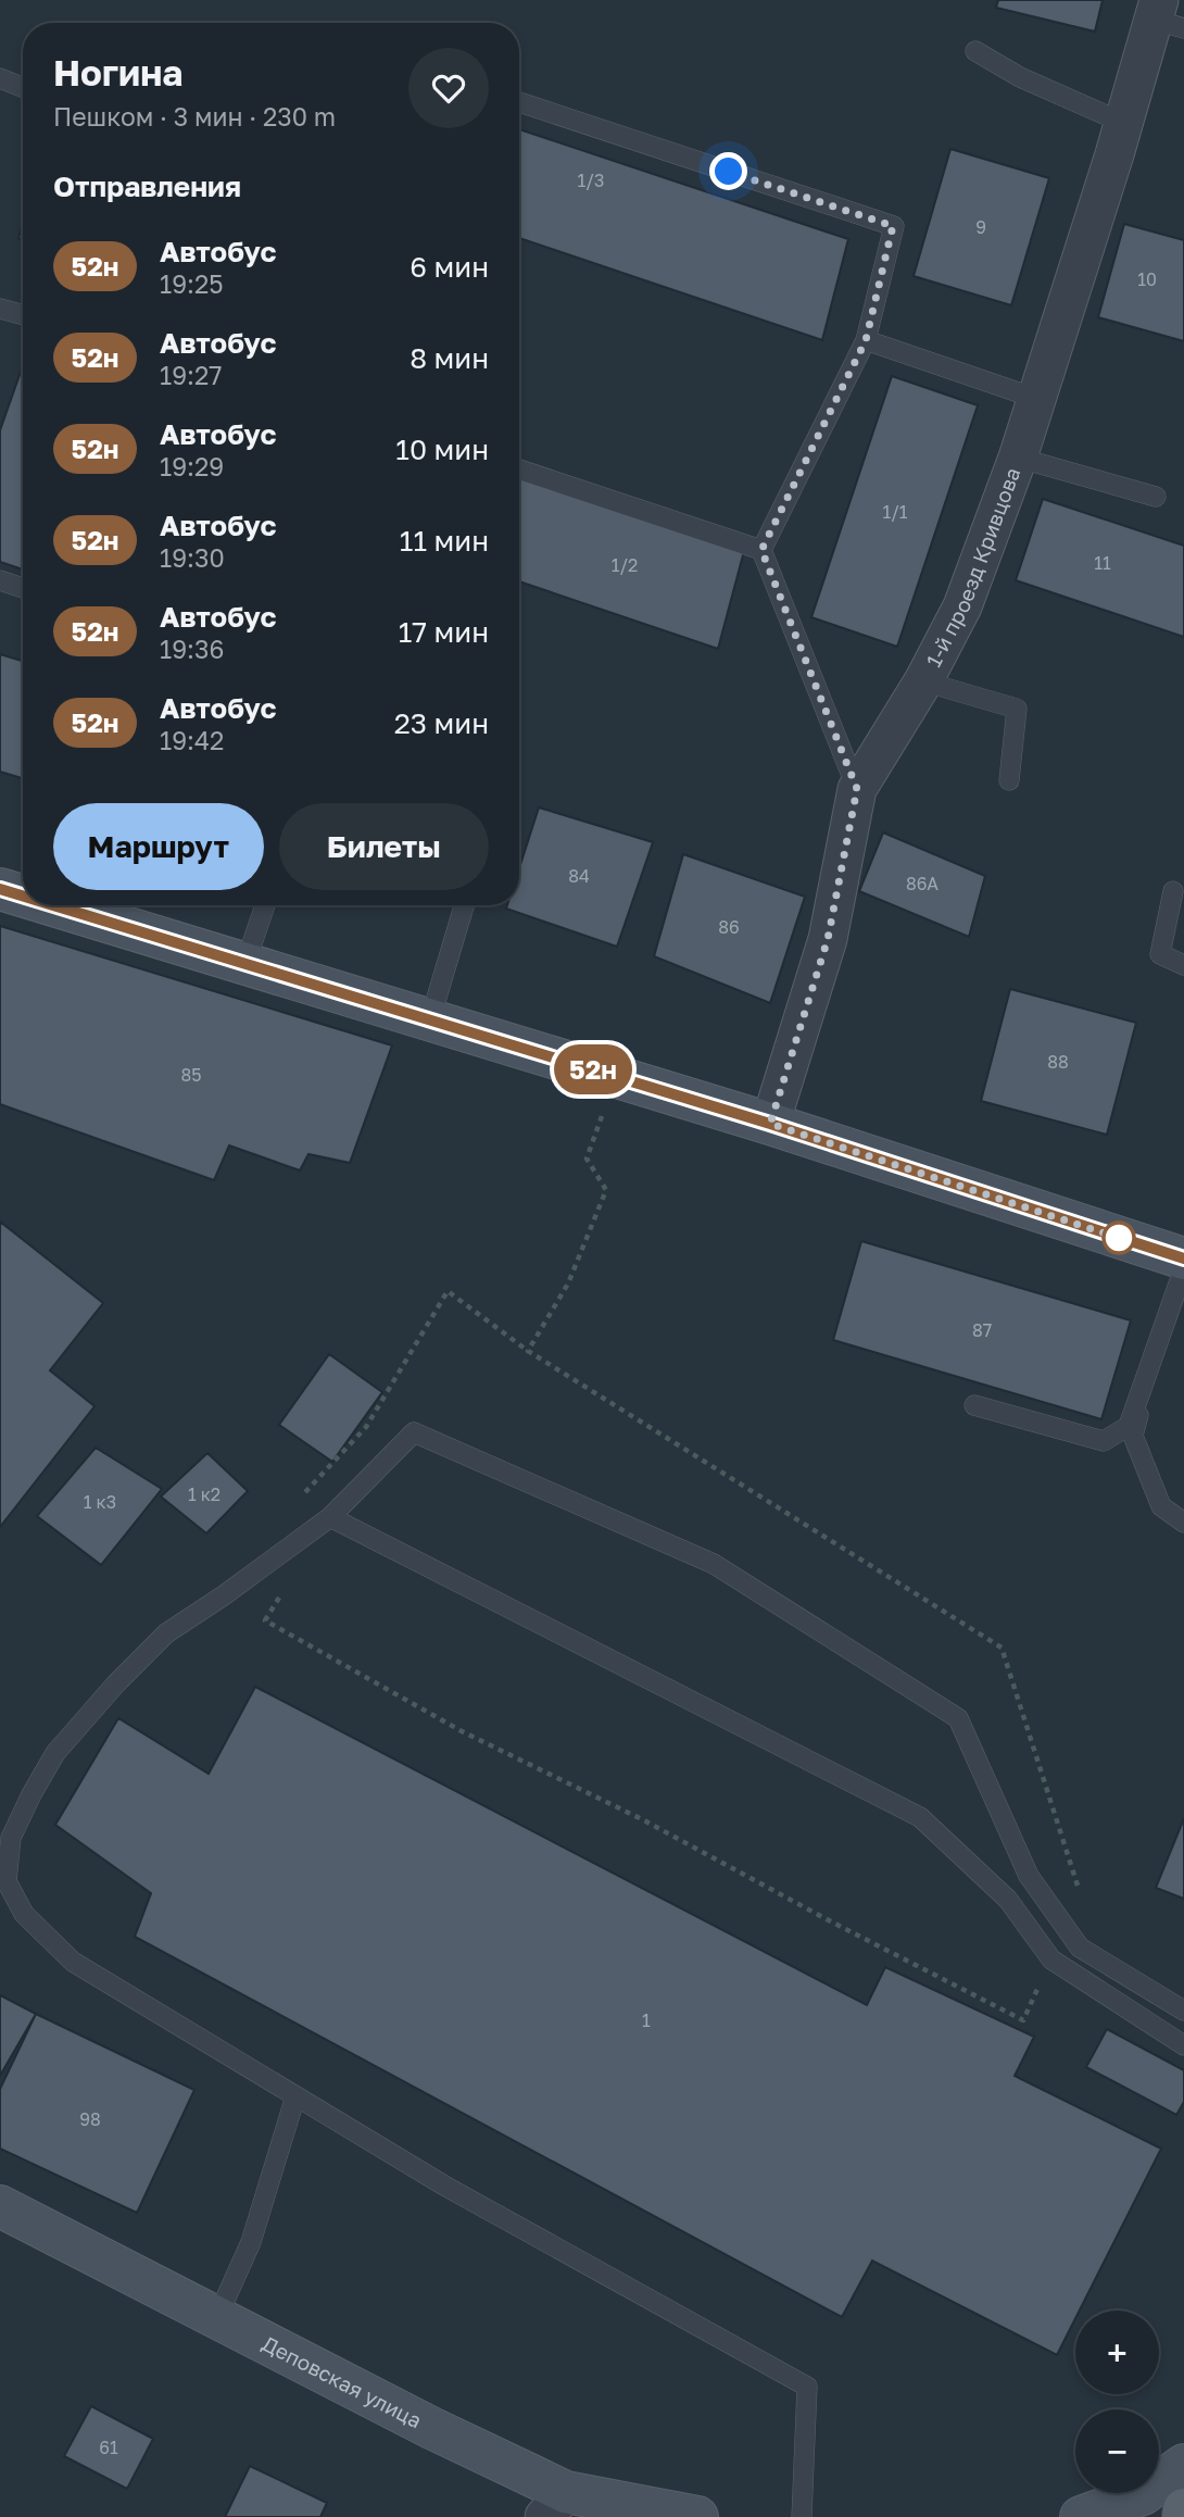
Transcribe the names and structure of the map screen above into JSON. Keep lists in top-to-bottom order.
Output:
{
  "streets": {
    "street": ["1-й проезд Кривцова", "Деповская улица"]
  },
  "lines": ["bus line 52н"],
  "house_numbers": [
    "1/3",
    "9",
    "10",
    "1/1",
    "11",
    "1/2",
    "84",
    "86А",
    "86",
    "88",
    "85",
    "87",
    "1 к2",
    "1 к3",
    "1",
    "98",
    "61"
  ],
  "page": {
    "on_map": "52н",
    "heading": [
      ["Ногина", "Пешком · 3 мин · 230 m"],
      "Отправления"
    ],
    "list": [
      {
        "mark": "52н",
        "name": "Автобус",
        "note": "19:25",
        "value": "6 мин"
      },
      {
        "mark": "52н",
        "name": "Автобус",
        "note": "19:27",
        "value": "8 мин"
      },
      {
        "mark": "52н",
        "name": "Автобус",
        "note": "19:29",
        "value": "10 мин"
      },
      {
        "mark": "52н",
        "name": "Автобус",
        "note": "19:30",
        "value": "11 мин"
      },
      {
        "mark": "52н",
        "name": "Автобус",
        "note": "19:36",
        "value": "17 мин"
      },
      {
        "mark": "52н",
        "name": "Автобус",
        "note": "19:42",
        "value": "23 мин"
      }
    ],
    "buttons": ["Маршрут", "Билеты"],
    "map_buttons": ["+", "−"]
  }
}
